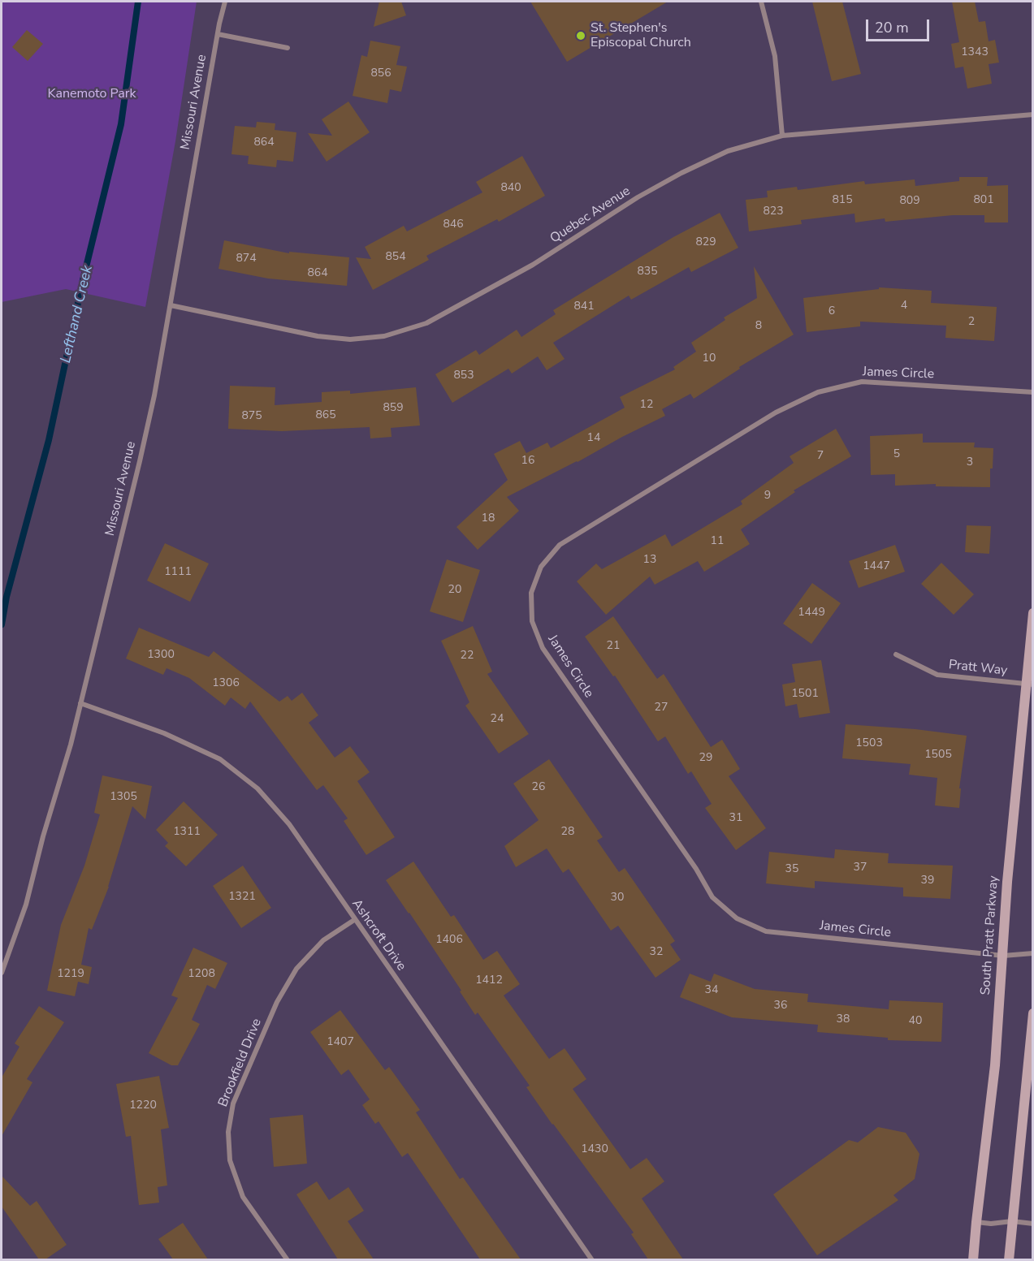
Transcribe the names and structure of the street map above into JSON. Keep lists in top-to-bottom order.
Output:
{
  "streets": {
    "street": [
      "Missouri Avenue",
      "Quebec Avenue",
      "James Circle",
      "Pratt Way",
      "Ashcroft Drive",
      "South Pratt Parkway",
      "Brookfield Drive"
    ]
  },
  "crossings": [
    ["Missouri Avenue", "Quebec Avenue"],
    ["Missouri Avenue", "Ashcroft Drive"],
    ["James Circle", "South Pratt Parkway"],
    ["Pratt Way", "South Pratt Parkway"],
    ["Ashcroft Drive", "Brookfield Drive"]
  ],
  "water": ["Lefthand Creek"],
  "parks": ["Kanemoto Park"],
  "places": ["St. Stephen's Episcopal Church"],
  "house_numbers": [
    "1343",
    "856",
    "864",
    "840",
    "815",
    "801",
    "809",
    "823",
    "846",
    "829",
    "854",
    "874",
    "835",
    "864",
    "4",
    "841",
    "6",
    "2",
    "8",
    "10",
    "853",
    "12",
    "859",
    "865",
    "875",
    "14",
    "5",
    "7",
    "16",
    "3",
    "9",
    "18",
    "11",
    "13",
    "1447",
    "1111",
    "20",
    "1449",
    "21",
    "1300",
    "22",
    "1306",
    "1501",
    "27",
    "24",
    "1503",
    "1505",
    "29",
    "26",
    "1305",
    "31",
    "1311",
    "28",
    "37",
    "35",
    "39",
    "1321",
    "30",
    "1406",
    "32",
    "1219",
    "1208",
    "1412",
    "34",
    "36",
    "38",
    "40",
    "1407",
    "1220",
    "1430"
  ],
  "scale_bar": "20 m"
}
